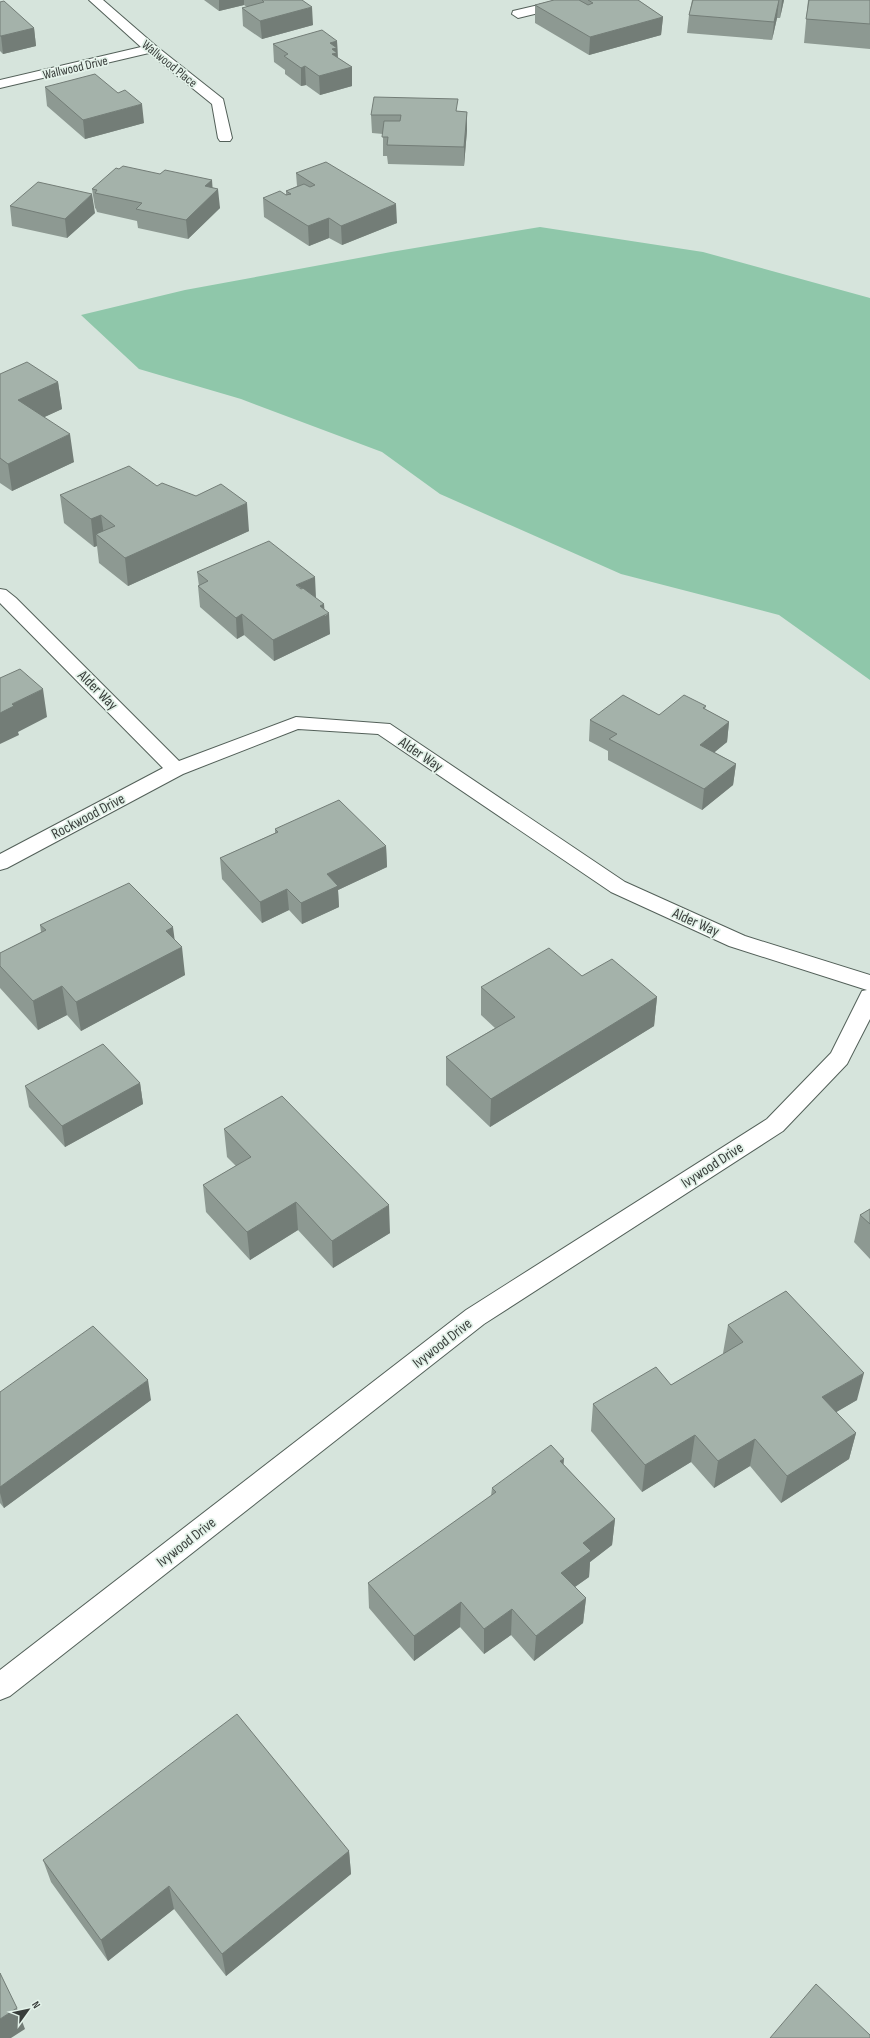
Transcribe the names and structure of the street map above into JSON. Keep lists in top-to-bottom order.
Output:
{
  "streets": {
    "street": [
      "Wallwood Place",
      "Wallwood Drive",
      "Alder Way",
      "Rockwood Drive",
      "Ivywood Drive"
    ]
  },
  "crossings": [
    ["Wallwood Place", "Wallwood Drive"],
    ["Alder Way", "Rockwood Drive"]
  ],
  "north": "top right"
}
